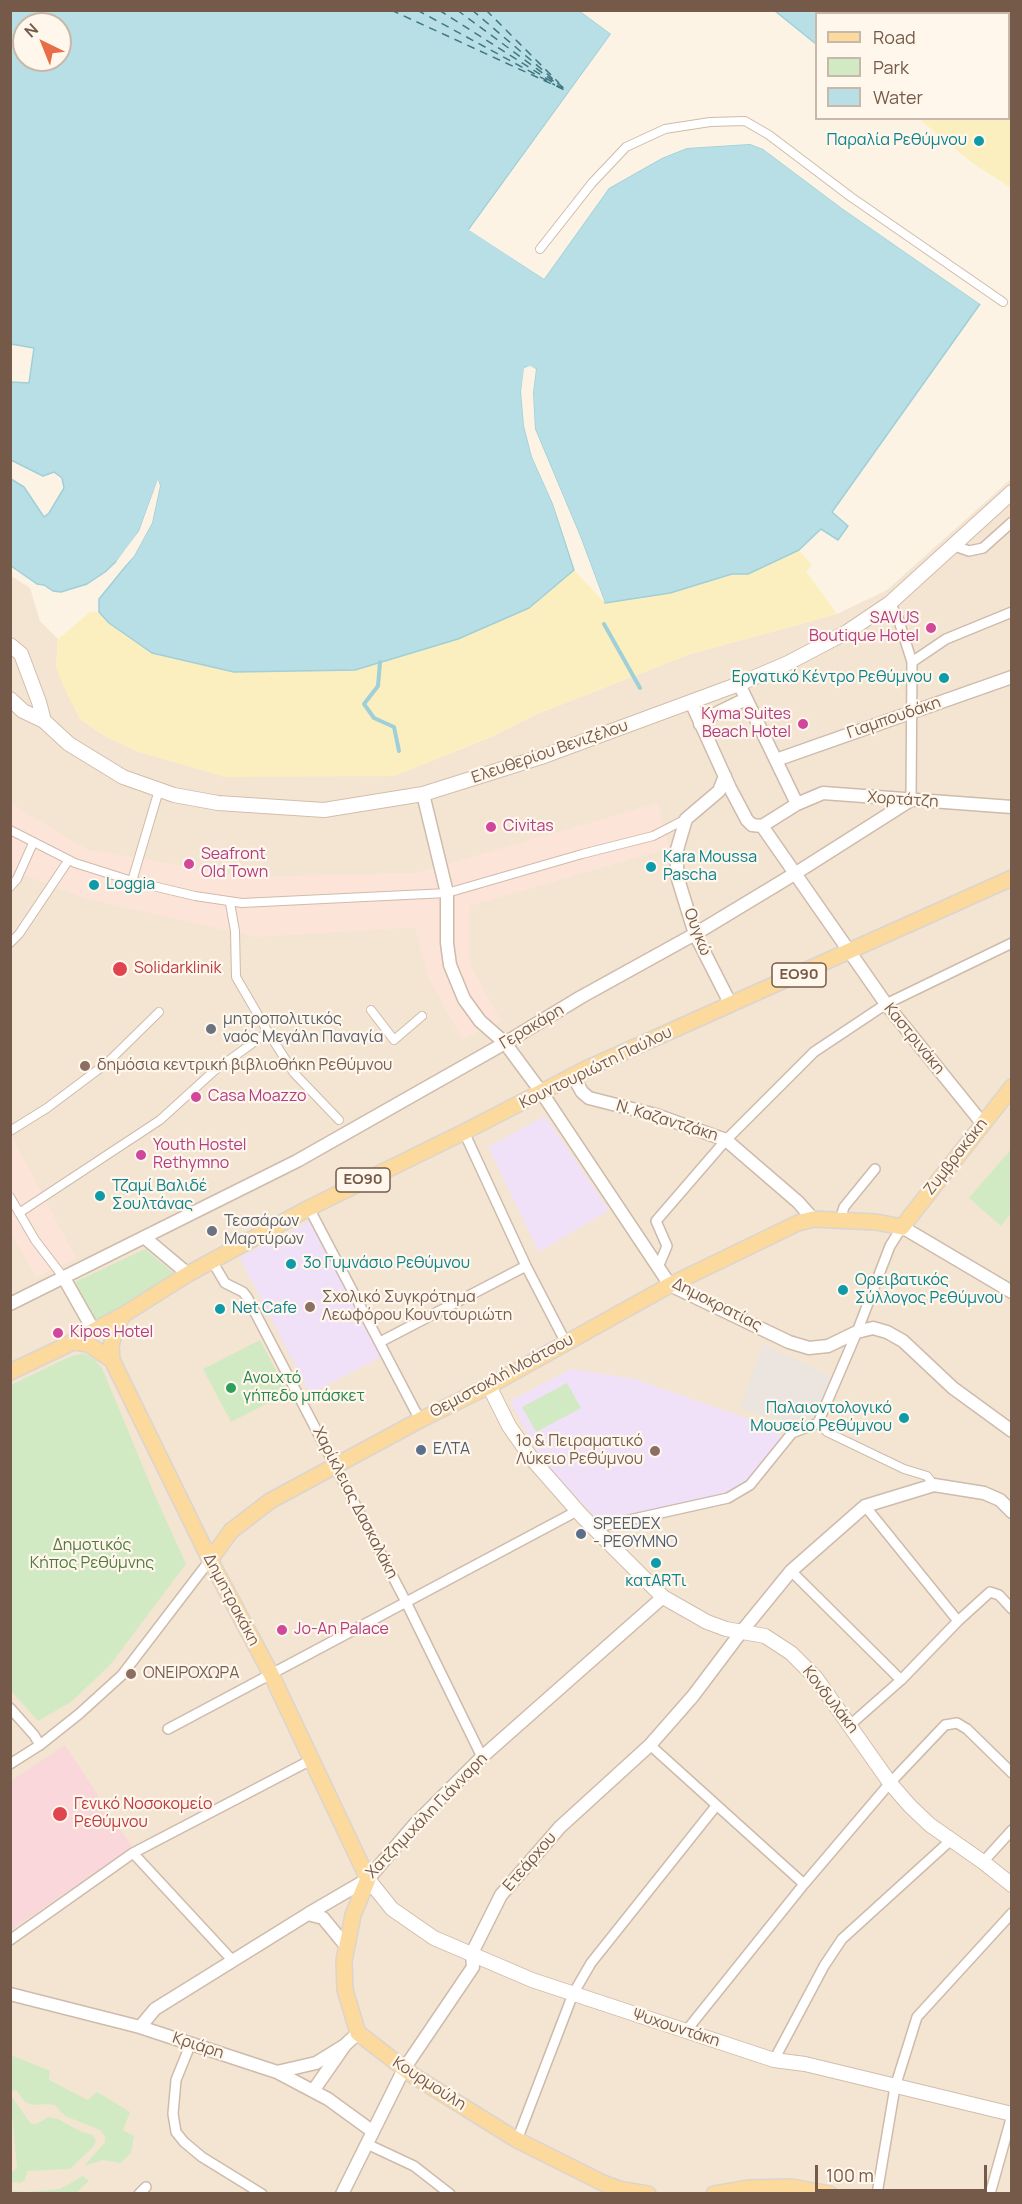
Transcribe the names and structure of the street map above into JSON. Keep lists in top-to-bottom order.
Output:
{
  "streets": {
    "main road": [
      "Ελευθερίου Βενιζέλου",
      "ΕΟ90",
      "Κουντουριώτη Παύλου",
      "Ζυμβρακάκη",
      "Θεμιστοκλή Μοάτσου",
      "Δημητρακάκη",
      "Κονδυλάκη",
      "Ψυχουντάκη",
      "Κουρμούλη"
    ],
    "street": [
      "Γιαμπουδάκη",
      "Χορτάτζη",
      "Ουγκώ",
      "Γερακάρη",
      "Καστρινάκη",
      "Ν. Καζαντζάκη",
      "Δημοκρατίας",
      "Χαρίκλειας Δασκαλάκη",
      "Χατζημιχάλη Γιάνναρη",
      "Ετεάρχου",
      "Κριάρη"
    ]
  },
  "crossings": [
    ["Ελευθερίου Βενιζέλου", "Καστρινάκη"],
    ["Ελευθερίου Βενιζέλου", "Δημοκρατίας"],
    ["Χορτάτζη", "Γερακάρη"],
    ["Χορτάτζη", "Καστρινάκη"],
    ["Ουγκώ", "Γερακάρη"],
    ["Ουγκώ", "Κουντουριώτη Παύλου"],
    ["ΕΟ90", "Κουντουριώτη Παύλου"],
    ["Γερακάρη", "Καστρινάκη"],
    ["Γερακάρη", "Δημοκρατίας"],
    ["Καστρινάκη", "Κουντουριώτη Παύλου"],
    ["Καστρινάκη", "Ζυμβρακάκη"],
    ["Κουντουριώτη Παύλου", "Ν. Καζαντζάκη"],
    ["Κουντουριώτη Παύλου", "Δημοκρατίας"],
    ["Κουντουριώτη Παύλου", "Χαρίκλειας Δασκαλάκη"],
    ["Ν. Καζαντζάκη", "Θεμιστοκλή Μοάτσου"],
    ["Δημοκρατίας", "Θεμιστοκλή Μοάτσου"],
    ["Θεμιστοκλή Μοάτσου", "Χαρίκλειας Δασκαλάκη"],
    ["Θεμιστοκλή Μοάτσου", "Δημητρακάκη"],
    ["Θεμιστοκλή Μοάτσου", "Κονδυλάκη"],
    ["Χαρίκλειας Δασκαλάκη", "Χατζημιχάλη Γιάνναρη"],
    ["Δημητρακάκη", "Χατζημιχάλη Γιάνναρη"],
    ["Δημητρακάκη", "Ψυχουντάκη"],
    ["Κονδυλάκη", "Χατζημιχάλη Γιάνναρη"],
    ["Κονδυλάκη", "Ετεάρχου"],
    ["Χατζημιχάλη Γιάνναρη", "Ψυχουντάκη"],
    ["Χατζημιχάλη Γιάνναρη", "Κριάρη"],
    ["Ετεάρχου", "Ψυχουντάκη"],
    ["Ετεάρχου", "Κριάρη"],
    ["Ετεάρχου", "Κουρμούλη"]
  ],
  "parks": ["Δημοτικός Κήπος Ρεθύμνης"],
  "places": [
    "Παραλία Ρεθύμνου",
    "SAVUS Boutique Hotel",
    "Εργατικό Κέντρο Ρεθύμνου",
    "Kyma Suites Beach Hotel",
    "Civitas",
    "Seafront Old Town",
    "Kara Moussa Pascha",
    "Loggia",
    "Solidarklinik",
    "μητροπολιτικός ναός Μεγάλη Παναγία",
    "δημόσια κεντρική βιβλιοθήκη Ρεθύμνου",
    "Casa Moazzo",
    "Youth Hostel Rethymno",
    "Τζαμί Βαλιδέ Σουλτάνας",
    "Τεσσάρων Μαρτύρων",
    "3o Γυμνάσιο Ρεθύμνου",
    "Ορειβατικός Σύλλογος Ρεθύμνου",
    "Σχολικό Συγκρότημα Λεωφόρου Κουντουριώτη",
    "Net Cafe",
    "Kipos Hotel",
    "Ανοιχτό γήπεδο μπάσκετ",
    "Παλαιοντολογικό Μουσείο Ρεθύμνου",
    "ΕΛΤΑ",
    "1ο & Πειραματικό Λύκειο Ρεθύμνου",
    "SPEEDEX - ΡΕΘΥΜΝΟ",
    "κατARTι",
    "Jo-An Palace",
    "ΟΝΕΙΡΟΧΩΡΑ",
    "Γενικό Νοσοκομείο Ρεθύμνου"
  ],
  "legend": ["Road", "Park", "Water"],
  "scale_bar": "100 m",
  "north": "top left"
}
